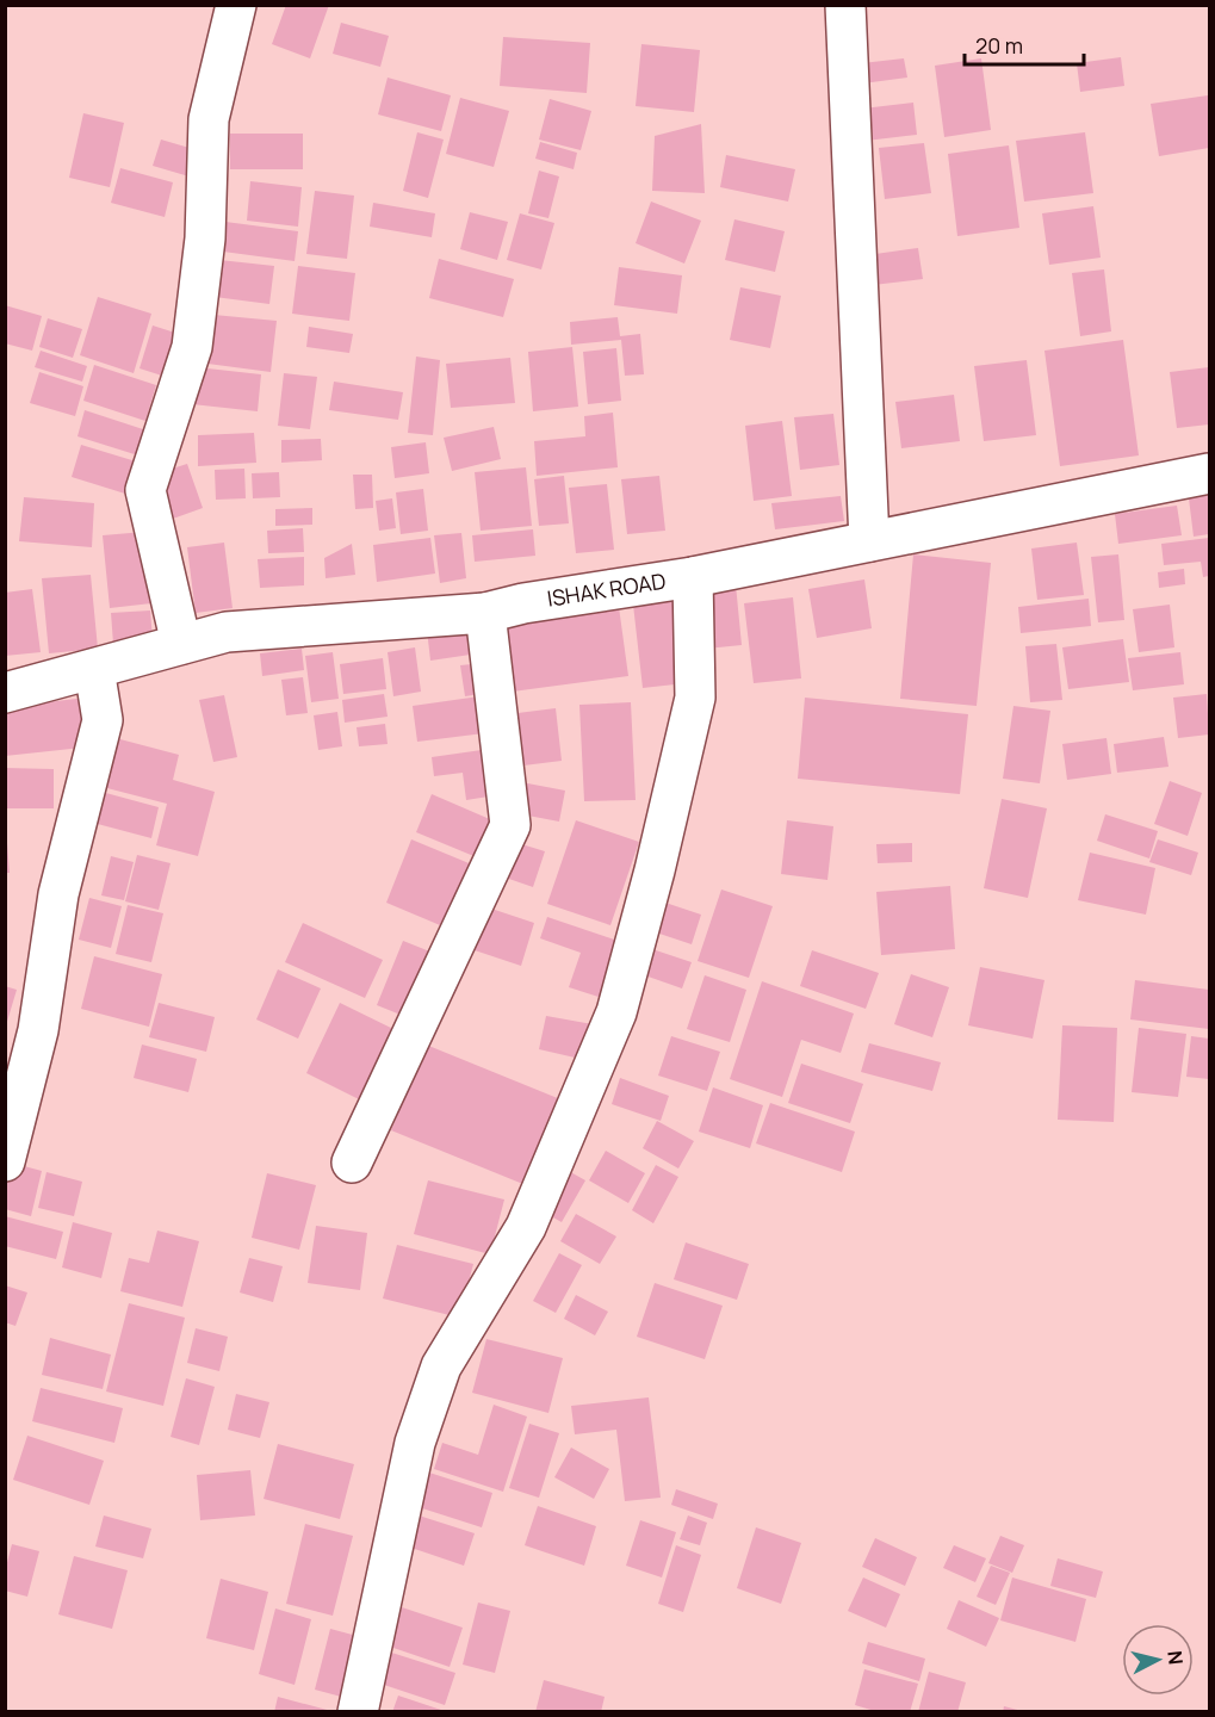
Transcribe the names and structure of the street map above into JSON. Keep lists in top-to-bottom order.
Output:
{
  "streets": {
    "street": ["ISHAK ROAD"]
  },
  "scale_bar": "20 m",
  "north": "right"
}
